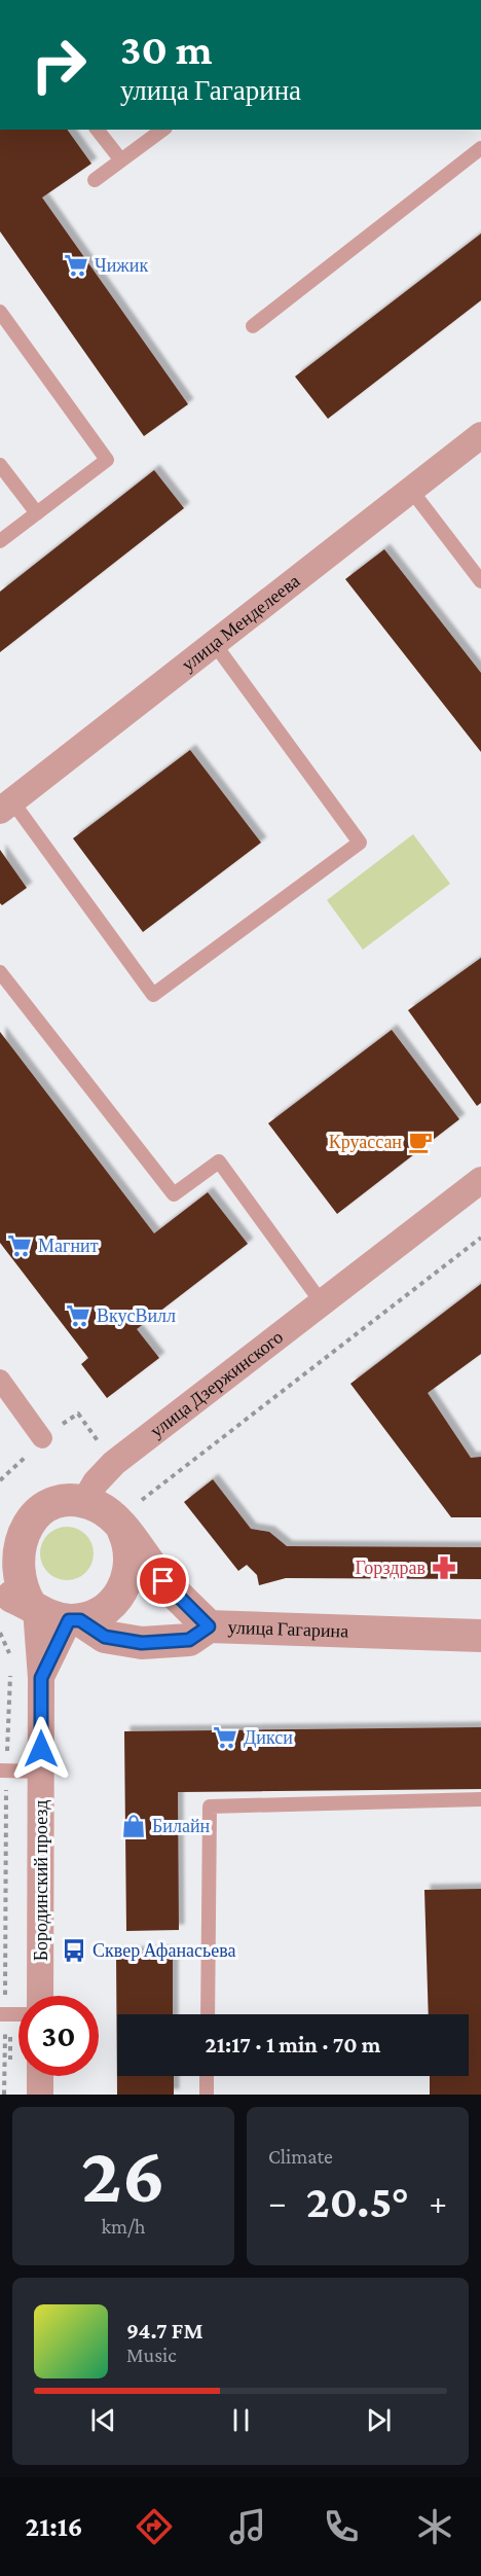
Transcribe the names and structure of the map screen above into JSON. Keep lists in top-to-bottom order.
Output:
{
  "streets": {
    "street": [
      "улица Менделеева",
      "улица Дзержинского",
      "улица Гагарина",
      "Бородинский проезд"
    ]
  },
  "crossings": [
    ["улица Дзержинского", "улица Гагарина"],
    ["улица Дзержинского", "Бородинский проезд"],
    ["улица Гагарина", "Бородинский проезд"]
  ],
  "places": {
    "supermarket": [
      "Чижик",
      "Магнит",
      "ВкусВилл",
      "Дикси"
    ],
    "cafe": ["Круассан"],
    "pharmacy": ["Горздрав"],
    "shop": ["Билайн"],
    "bus stop": ["Сквер Афанасьева"]
  },
  "page": {
    "turn": ["30 m", "улица Гагарина"],
    "limit": "30",
    "trip": "21:17 · 1 min · 70 m",
    "tile": [
      ["26", "km/h"],
      "Climate"
    ],
    "heat": ["−", "20.5°", "+"],
    "song": ["94.7 FM", "Music"],
    "tabs": "21:16"
  }
}
